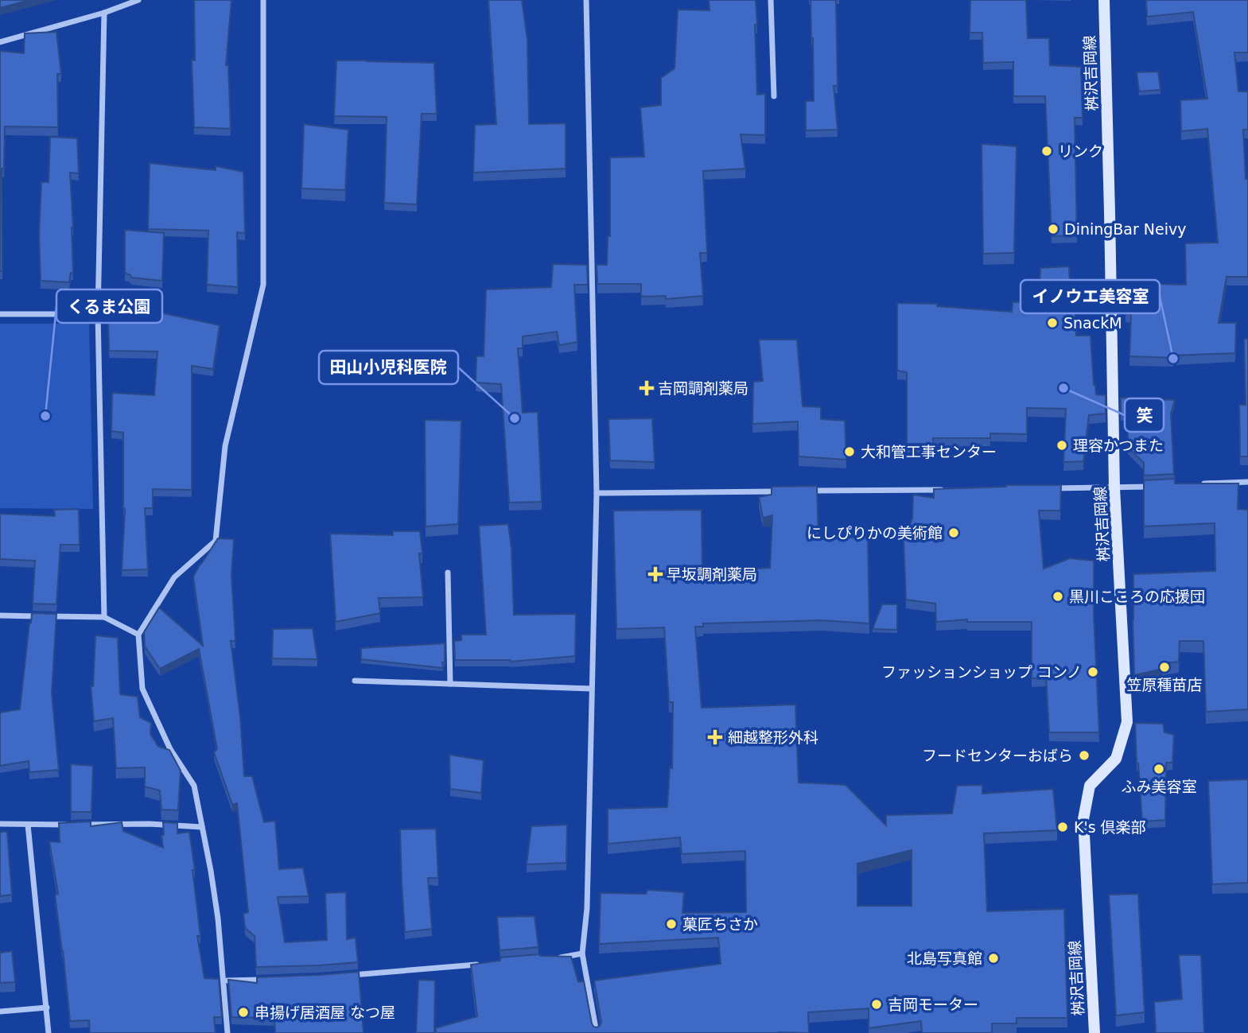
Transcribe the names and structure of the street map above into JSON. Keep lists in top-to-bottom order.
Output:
{
  "streets": {
    "main road": ["桝沢吉岡線"]
  },
  "places": {
    "other": [
      "リンク",
      "DiningBar Neivy",
      "SnackM",
      "イノウエ美容室",
      "笑",
      "くるま公園",
      "田山小児科医院",
      "理容かつまた",
      "大和管工事センター",
      "にしぴりかの美術館",
      "黒川こころの応援団",
      "笠原種苗店",
      "ファッションショップ コンノ",
      "フードセンターおばら",
      "ふみ美容室",
      "K's 倶楽部",
      "菓匠ちさか",
      "北島写真館",
      "吉岡モーター",
      "串揚げ居酒屋 なつ屋"
    ],
    "health": ["吉岡調剤薬局", "早坂調剤薬局", "細越整形外科"]
  }
}
